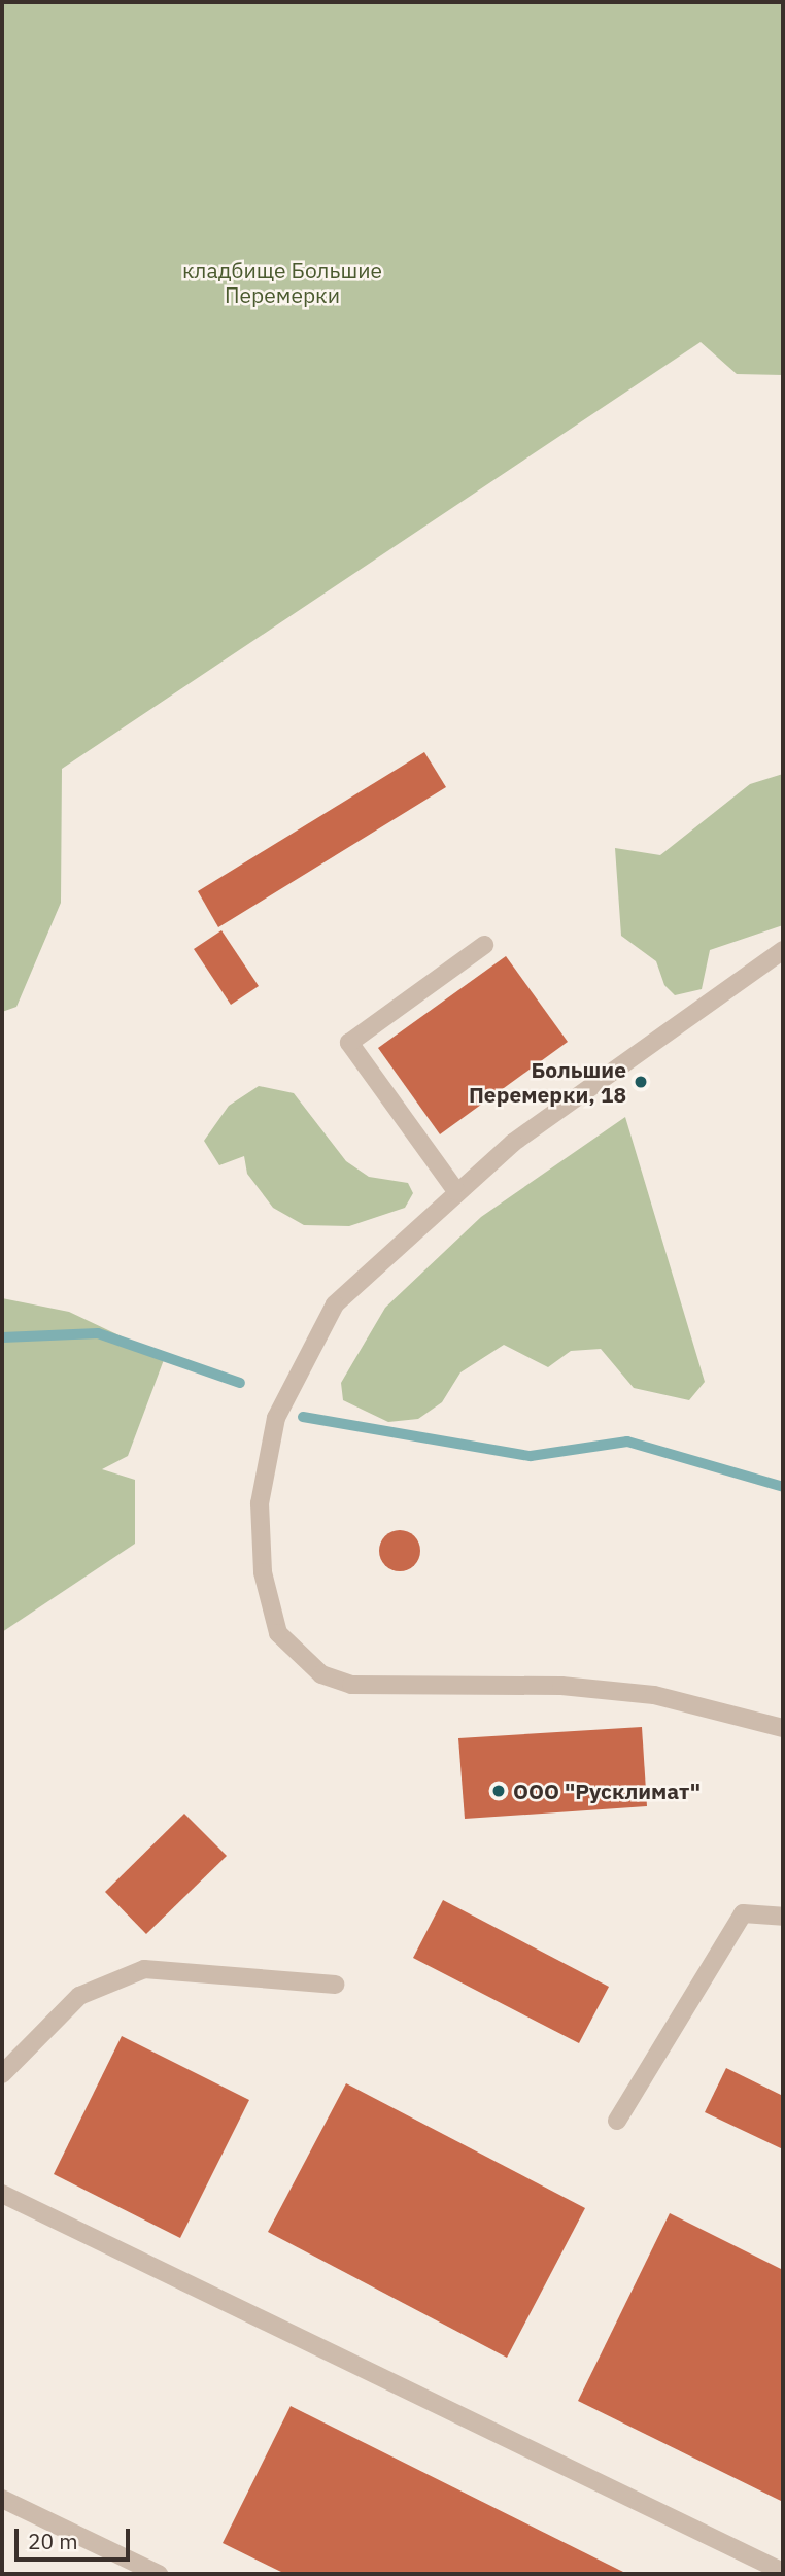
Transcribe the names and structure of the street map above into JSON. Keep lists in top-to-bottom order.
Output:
{
  "parks": ["кладбище Большие Перемерки"],
  "places": ["Большие Перемерки, 18", "ООО \"Русклимат\""],
  "scale_bar": "20 m"
}
